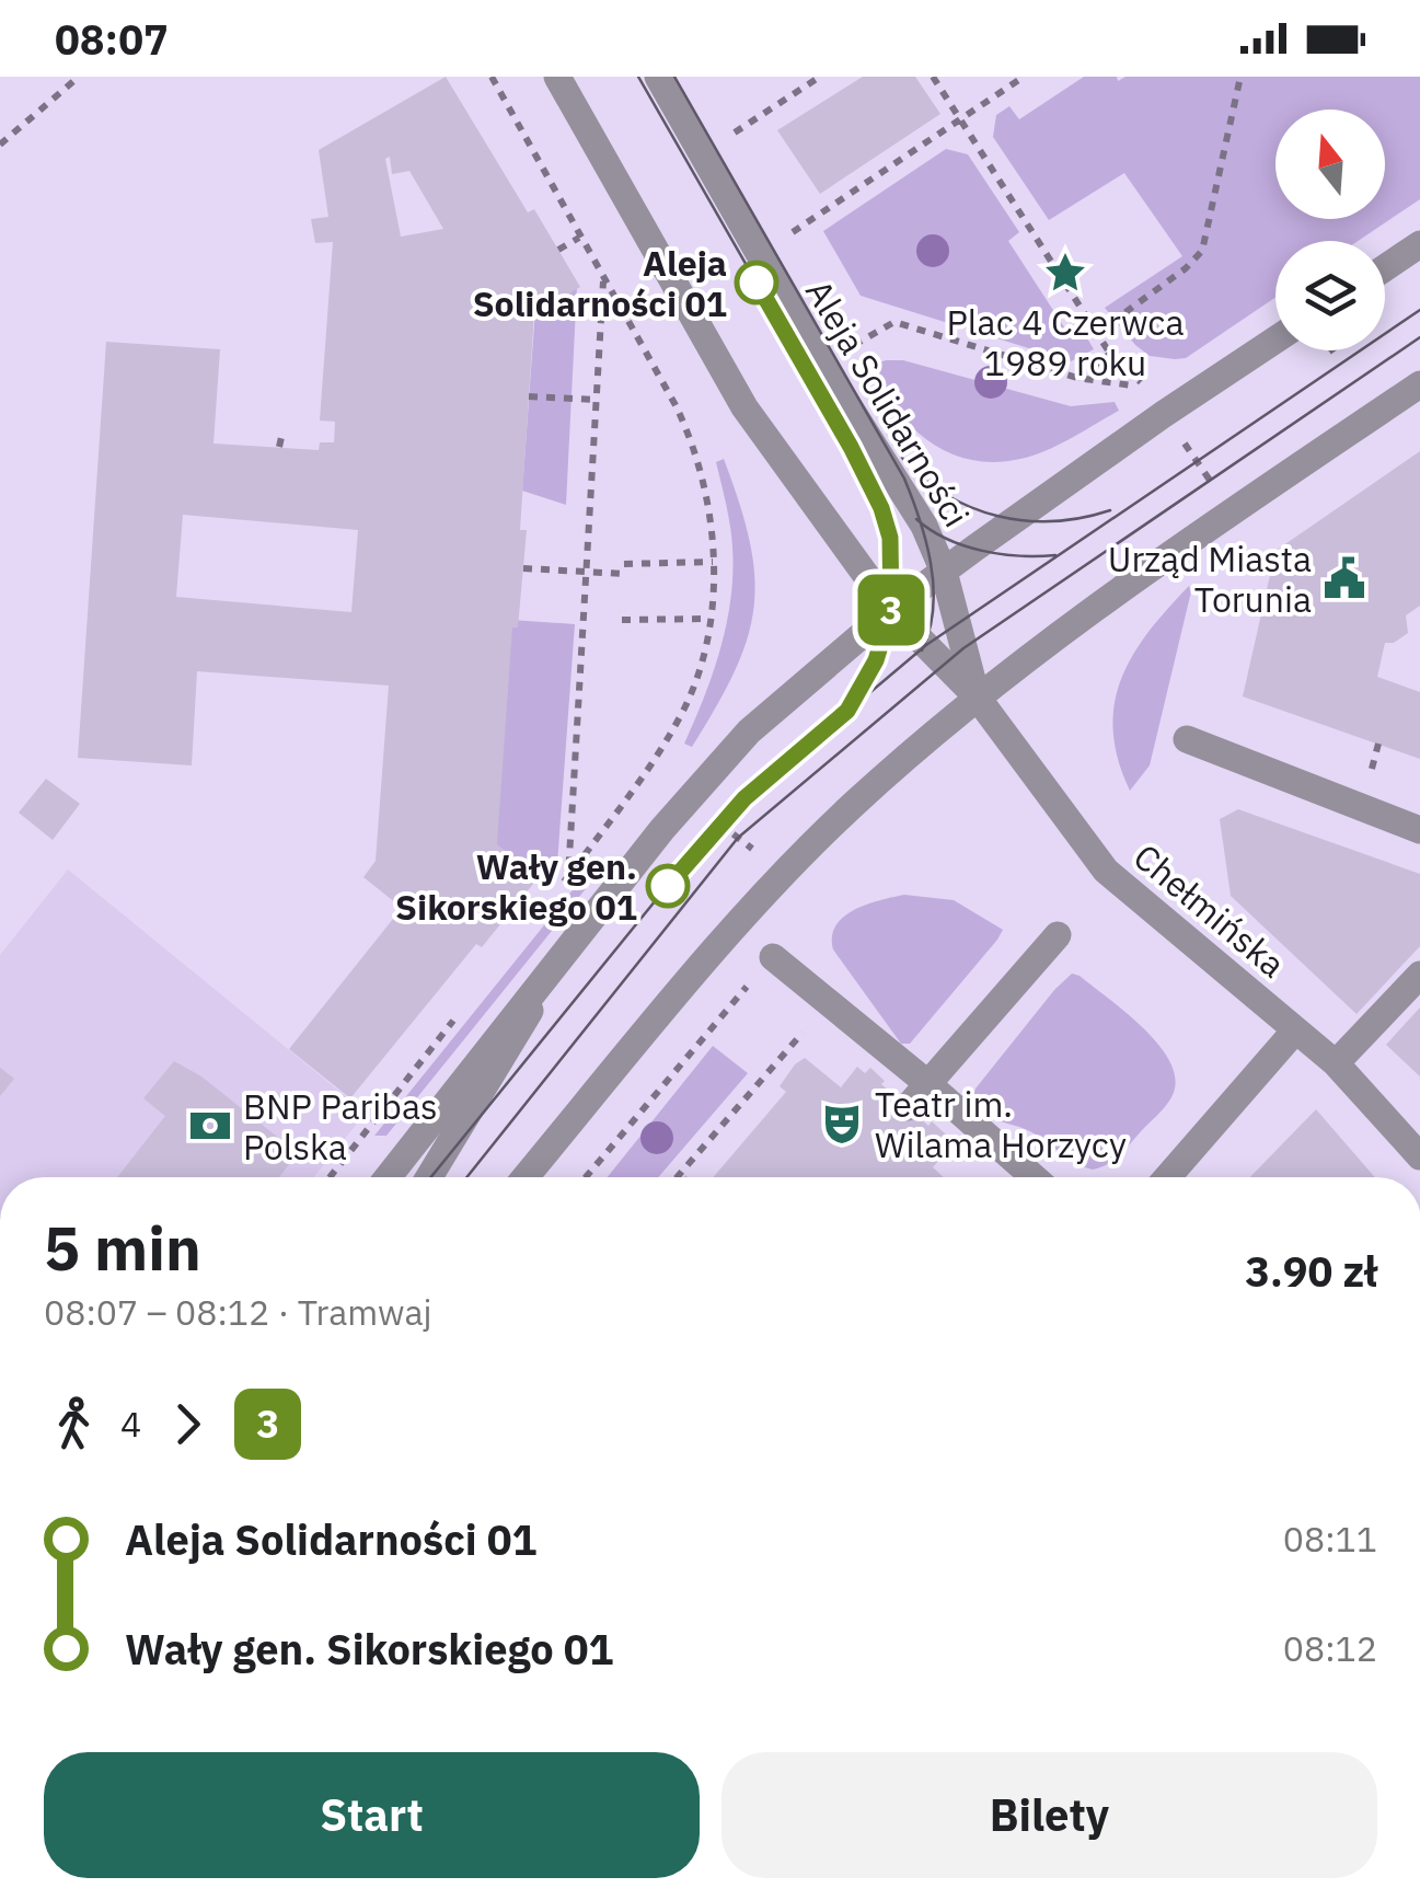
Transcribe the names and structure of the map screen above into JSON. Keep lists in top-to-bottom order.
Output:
{
  "streets": {
    "street": ["Aleja Solidarności", "Chełmińska"]
  },
  "crossings": [
    ["Aleja Solidarności", "Chełmińska"]
  ],
  "places": {
    "place": ["Plac 4 Czerwca 1989 roku"],
    "other": ["Aleja Solidarności 01", "Wały gen. Sikorskiego 01"],
    "public building": ["Urząd Miasta Torunia"],
    "theatre": ["Teatr im. Wilama Horzycy"],
    "bank": ["BNP Paribas Polska"]
  },
  "lines": ["tram line 3"],
  "north": "top",
  "page": {
    "status": "08:07",
    "on_map": "3",
    "heading": ["5 min", "08:07 – 08:12 · Tramwaj", "3.90 zł"],
    "legs": ["4", "3"],
    "list": [
      {
        "name": "Aleja Solidarności 01",
        "value": "08:11"
      },
      {
        "name": "Wały gen. Sikorskiego 01",
        "value": "08:12"
      }
    ],
    "buttons": ["Start", "Bilety"]
  }
}
